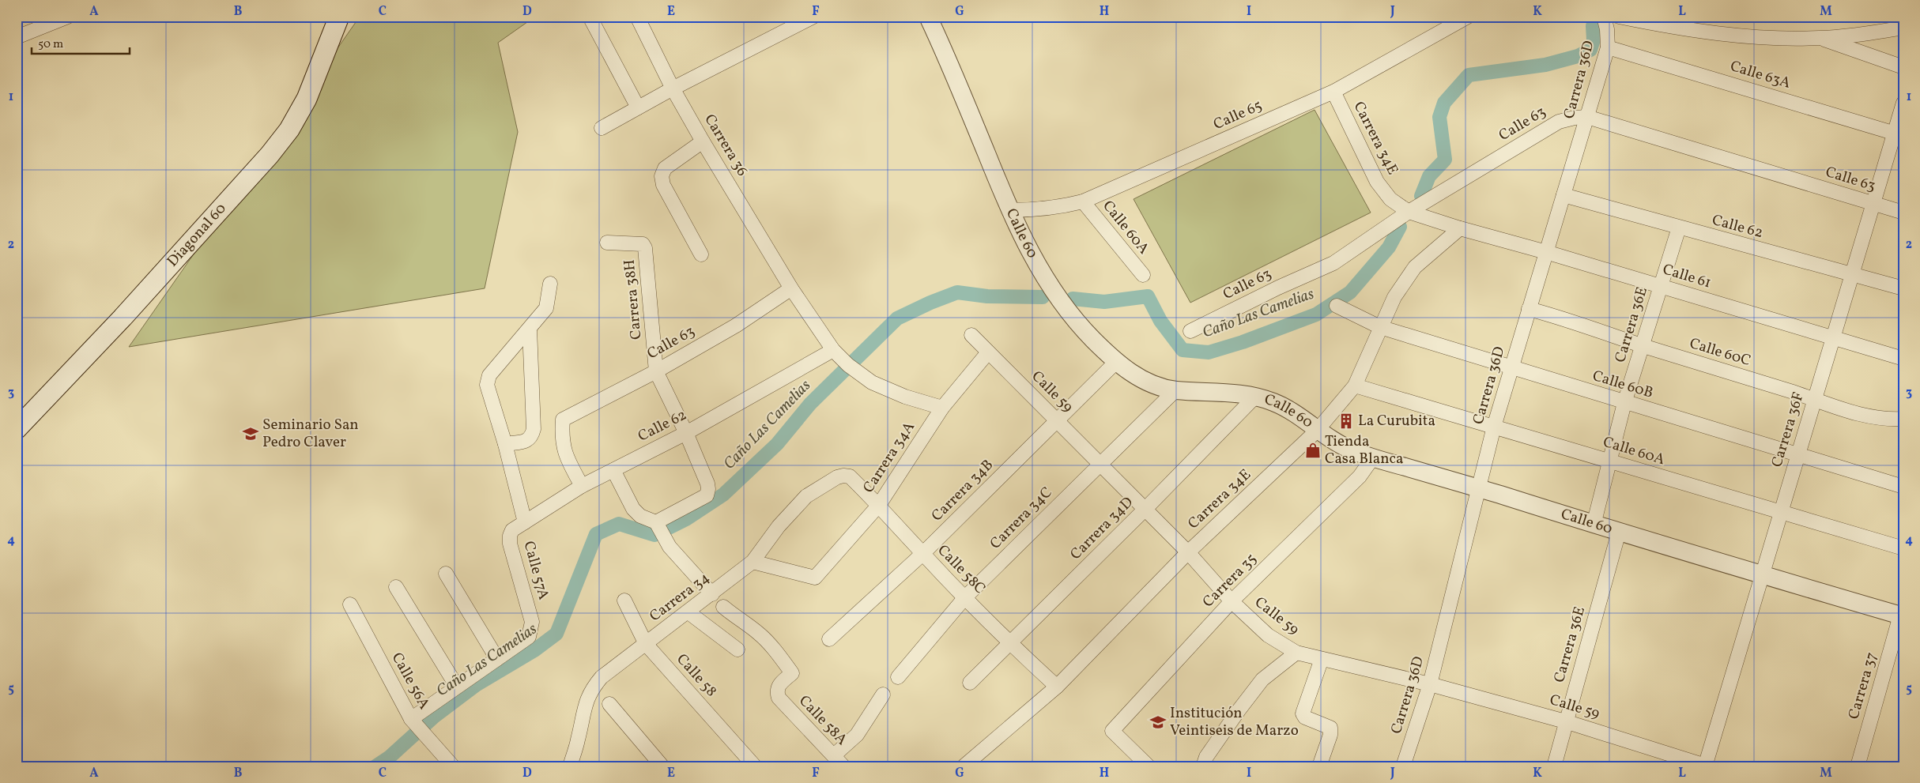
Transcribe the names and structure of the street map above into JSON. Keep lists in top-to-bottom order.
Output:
{
  "streets": {
    "main road": ["Diagonal 60"],
    "street": [
      "Calle 63A",
      "Carrera 36D",
      "Calle 65",
      "Calle 63",
      "Carrera 34E",
      "Carrera 36",
      "Calle 62",
      "Calle 60A",
      "Calle 60",
      "Calle 61",
      "Carrera 38H",
      "Carrera 36E",
      "Calle 60C",
      "Calle 60B",
      "Calle 59",
      "Carrera 36F",
      "Carrera 34A",
      "Carrera 34B",
      "Carrera 34C",
      "Carrera 34D",
      "Calle 58C",
      "Calle 57A",
      "Carrera 35",
      "Carrera 34",
      "Calle 58",
      "Calle 56A",
      "Carrera 37",
      "Calle 58A"
    ]
  },
  "crossings": [
    ["Calle 63A", "Carrera 36D"],
    ["Calle 63A", "Carrera 36F"],
    ["Carrera 36D", "Calle 63"],
    ["Carrera 36D", "Calle 62"],
    ["Carrera 36D", "Calle 60A"],
    ["Carrera 36D", "Calle 60"],
    ["Carrera 36D", "Calle 61"],
    ["Carrera 36D", "Calle 60C"],
    ["Carrera 36D", "Calle 60B"],
    ["Carrera 36D", "Calle 59"],
    ["Calle 65", "Carrera 34E"],
    ["Calle 65", "Calle 60A"],
    ["Calle 65", "Calle 60"],
    ["Calle 63", "Carrera 34E"],
    ["Calle 63", "Carrera 36"],
    ["Calle 63", "Calle 62"],
    ["Calle 63", "Carrera 38H"],
    ["Calle 63", "Carrera 36F"],
    ["Carrera 34E", "Calle 60A"],
    ["Carrera 34E", "Calle 60"],
    ["Carrera 34E", "Calle 61"],
    ["Carrera 34E", "Calle 60B"],
    ["Carrera 34E", "Calle 59"],
    ["Carrera 34E", "Calle 58C"],
    ["Carrera 36", "Calle 62"],
    ["Carrera 36", "Carrera 34A"],
    ["Calle 62", "Carrera 38H"],
    ["Calle 62", "Carrera 36E"],
    ["Calle 62", "Carrera 36F"],
    ["Calle 62", "Calle 57A"],
    ["Calle 60A", "Carrera 36E"],
    ["Calle 60A", "Carrera 36F"],
    ["Calle 60", "Carrera 36E"],
    ["Calle 60", "Carrera 36F"],
    ["Calle 60", "Carrera 34B"],
    ["Calle 60", "Carrera 34C"],
    ["Calle 60", "Carrera 34D"],
    ["Calle 60", "Carrera 35"],
    ["Calle 60", "Carrera 37"],
    ["Calle 61", "Carrera 36E"],
    ["Calle 61", "Carrera 36F"],
    ["Carrera 36E", "Calle 60C"],
    ["Carrera 36E", "Calle 60B"],
    ["Carrera 36E", "Calle 59"],
    ["Calle 60C", "Carrera 36F"],
    ["Calle 60B", "Carrera 36F"],
    ["Calle 59", "Carrera 36F"],
    ["Calle 59", "Carrera 34A"],
    ["Calle 59", "Carrera 34B"],
    ["Calle 59", "Carrera 34C"],
    ["Calle 59", "Carrera 34D"],
    ["Calle 59", "Carrera 35"],
    ["Carrera 34A", "Calle 58C"],
    ["Carrera 34A", "Carrera 34"],
    ["Carrera 34B", "Calle 58C"],
    ["Carrera 34C", "Calle 58C"],
    ["Carrera 34D", "Calle 58C"],
    ["Calle 58C", "Carrera 34"],
    ["Carrera 34", "Calle 58"]
  ],
  "water": ["Caño Las Camelias"],
  "places": {
    "building": ["La Curubita"],
    "school or university": ["Seminario San Pedro Claver", "Institución Veintiseis de Marzo"],
    "shop": ["Tienda Casa Blanca"]
  },
  "scale_bar": "50 m",
  "grid": {
    "columns": [
      "A",
      "B",
      "C",
      "D",
      "E",
      "F",
      "G",
      "H",
      "I",
      "J",
      "K",
      "L",
      "M"
    ],
    "rows": [
      "1",
      "2",
      "3",
      "4",
      "5"
    ]
  }
}
